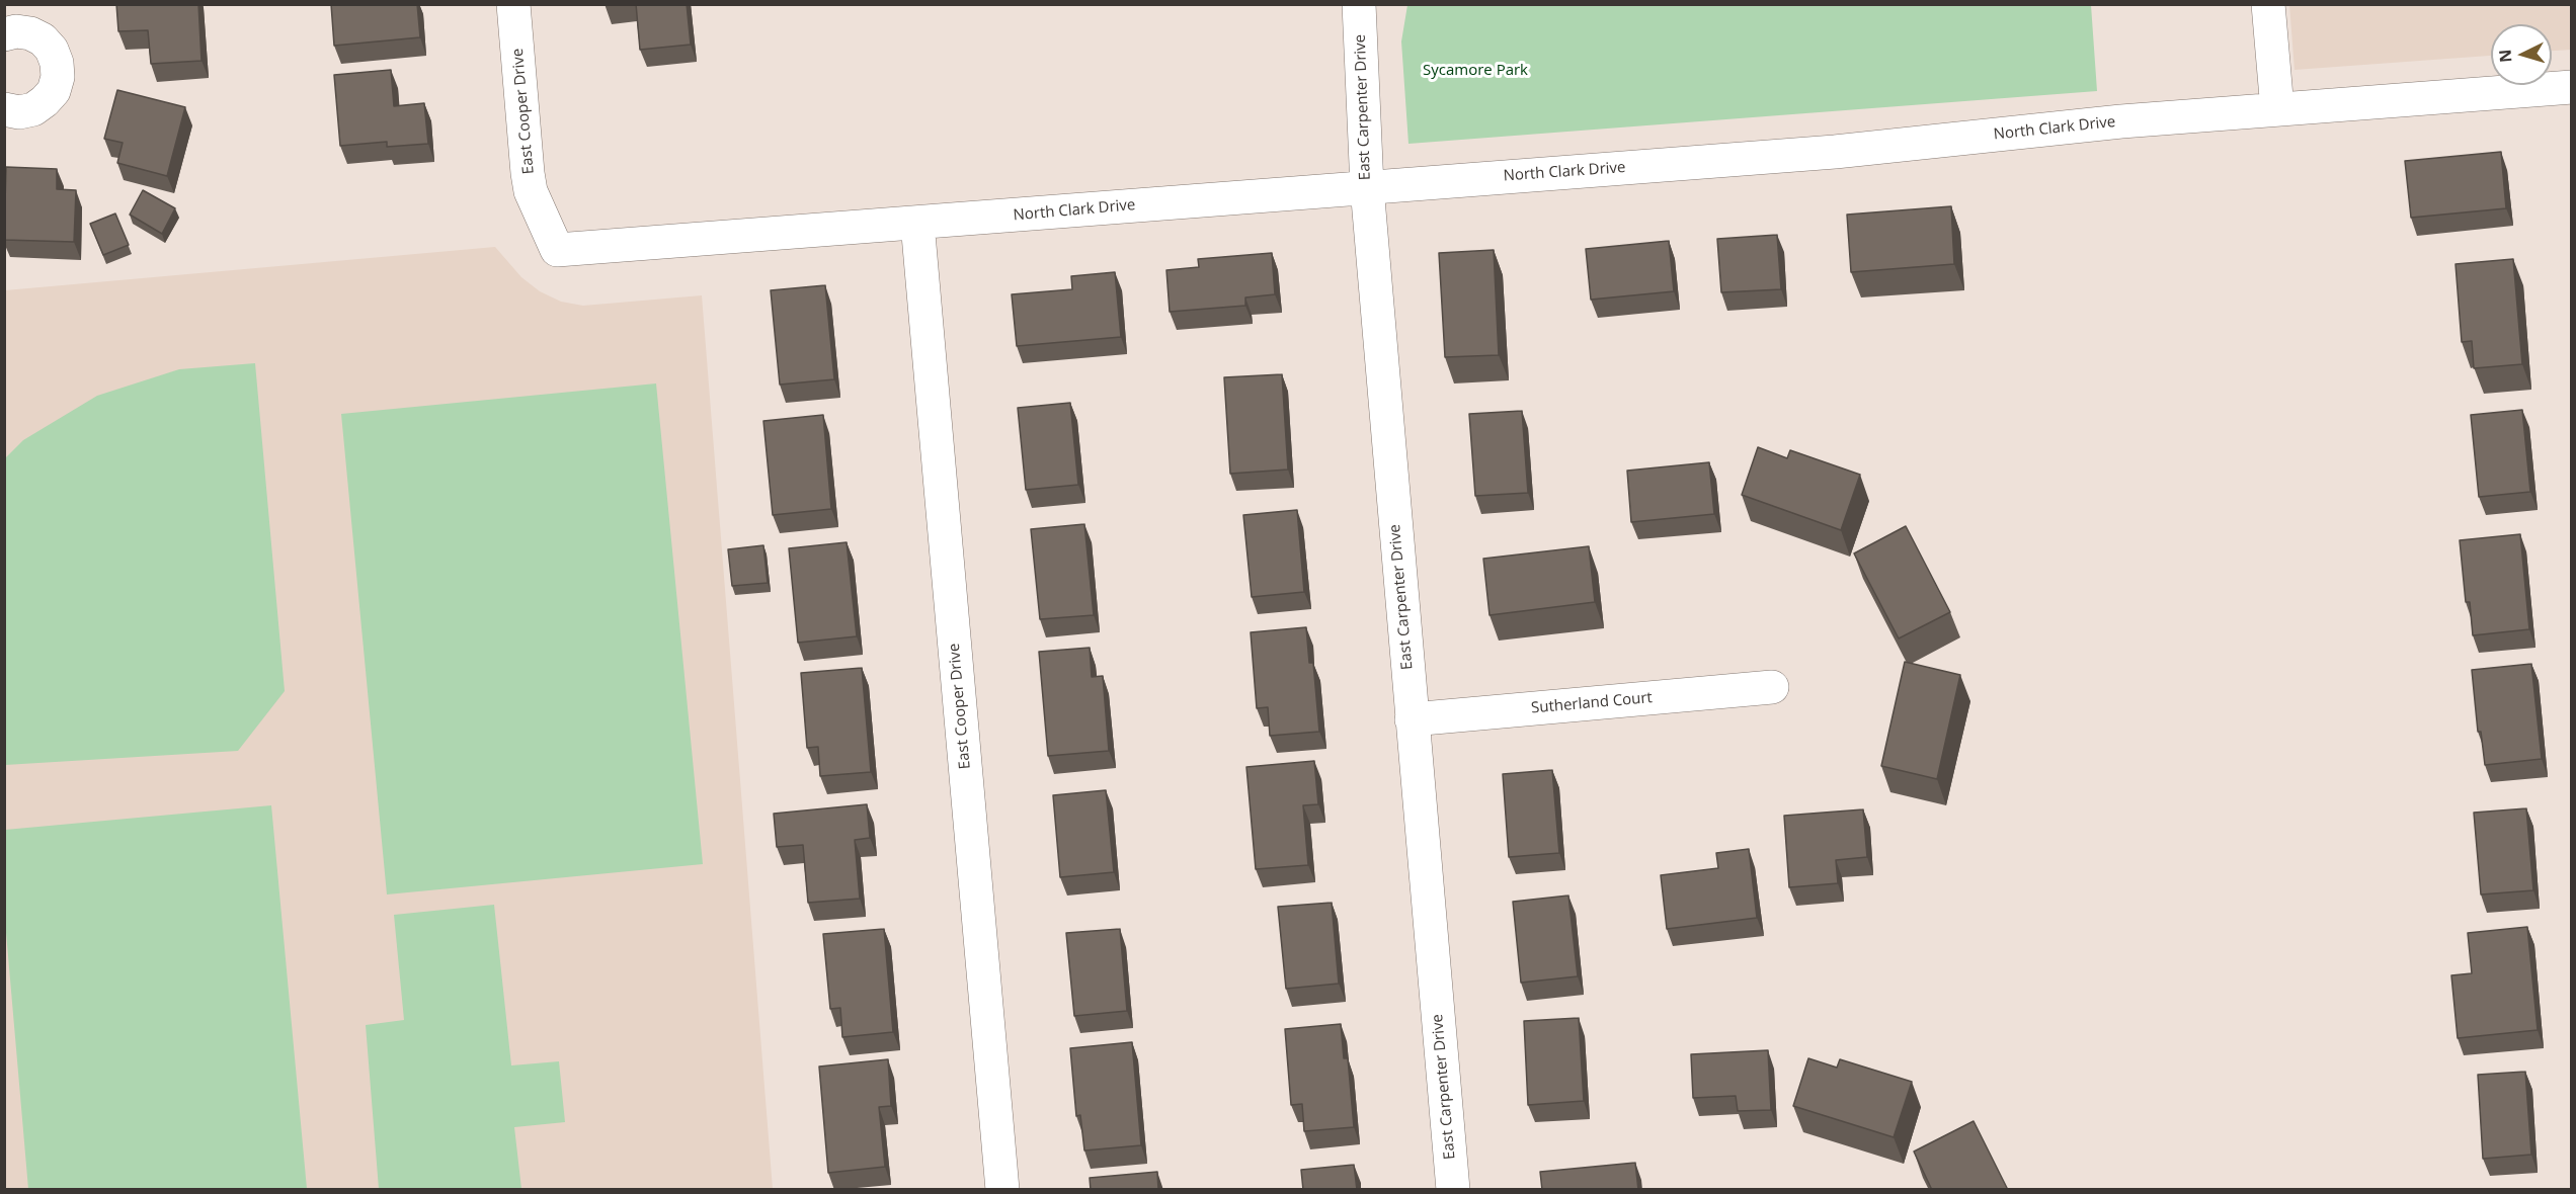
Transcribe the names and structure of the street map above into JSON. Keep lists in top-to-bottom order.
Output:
{
  "streets": {
    "street": [
      "East Carpenter Drive",
      "East Cooper Drive",
      "North Clark Drive",
      "Sutherland Court"
    ]
  },
  "crossings": [
    ["East Carpenter Drive", "North Clark Drive"],
    ["East Carpenter Drive", "Sutherland Court"],
    ["East Cooper Drive", "North Clark Drive"]
  ],
  "parks": ["Sycamore Park"],
  "north": "left"
}
